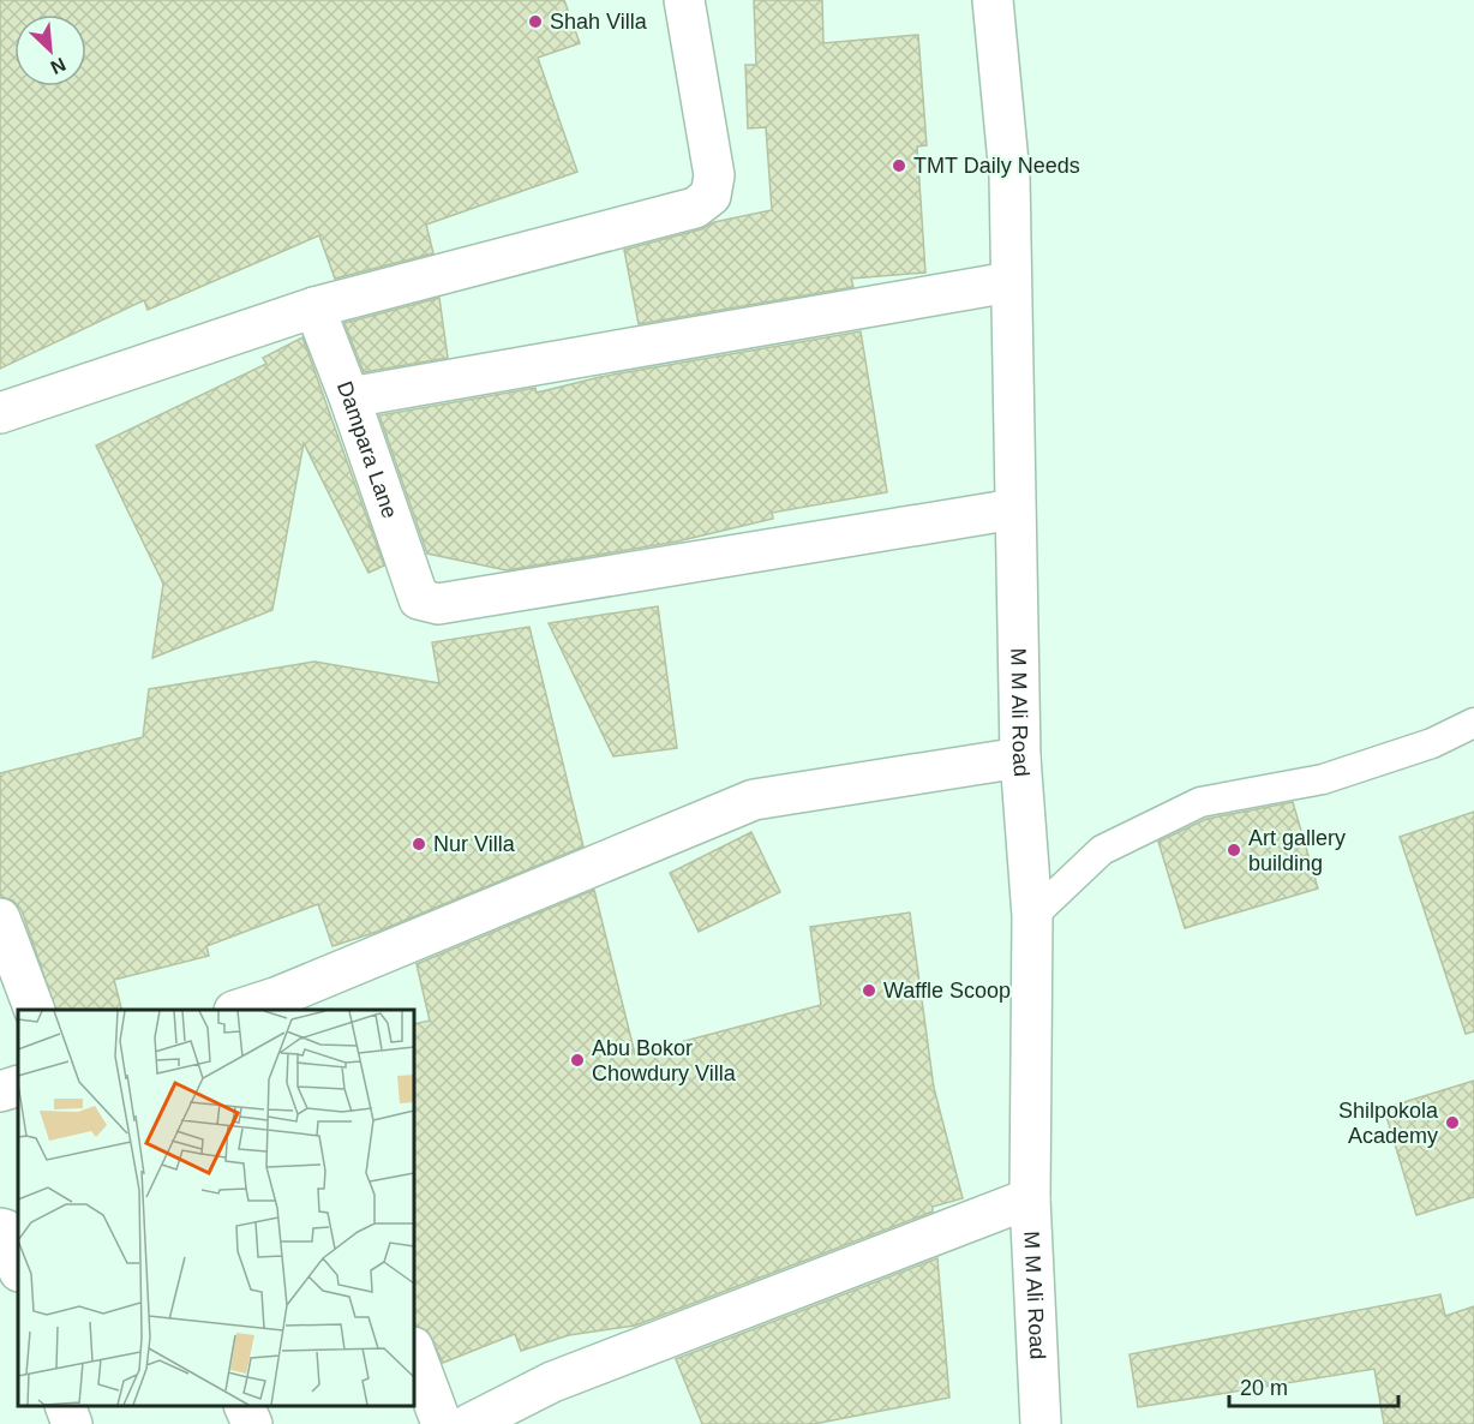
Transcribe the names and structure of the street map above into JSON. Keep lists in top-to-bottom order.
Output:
{
  "streets": {
    "street": ["Dampara Lane", "M M Ali Road"]
  },
  "crossings": [
    ["Dampara Lane", "M M Ali Road"]
  ],
  "places": [
    "Shah Villa",
    "TMT Daily Needs",
    "Nur Villa",
    "Art gallery building",
    "Waffle Scoop",
    "Abu Bokor Chowdury Villa",
    "Shilpokola Academy"
  ],
  "scale_bar": "20 m",
  "north": "bottom right"
}
